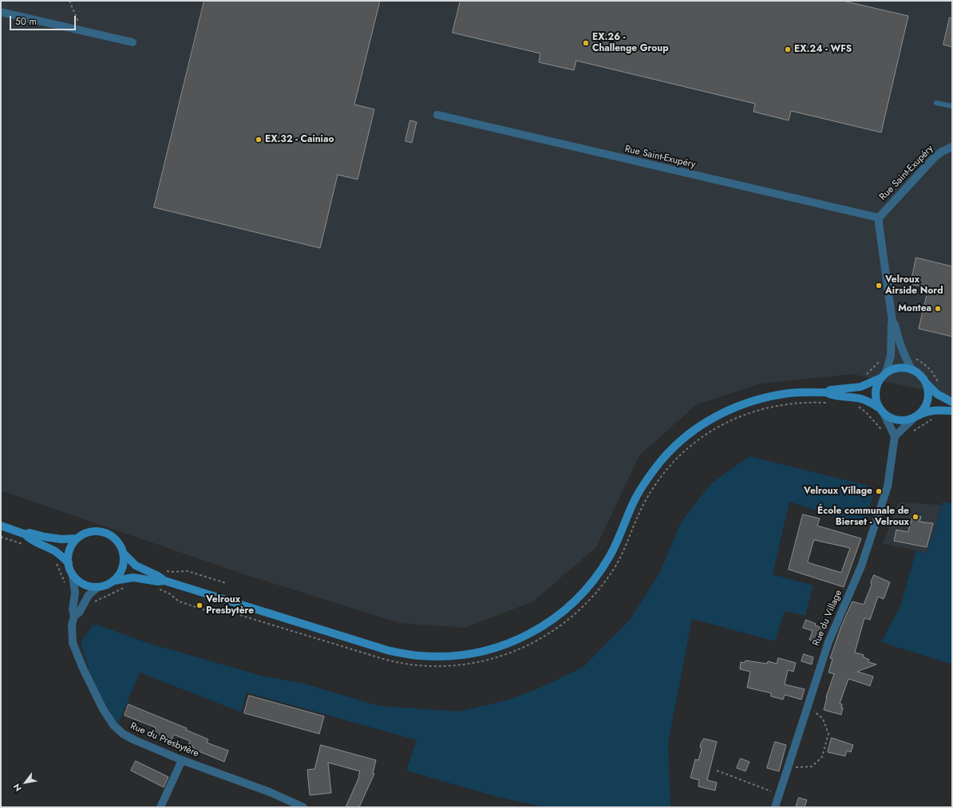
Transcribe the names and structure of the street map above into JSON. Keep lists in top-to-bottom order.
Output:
{
  "streets": {
    "street": ["Rue Saint-Exupéry", "Rue du Village", "Rue du Presbytère"]
  },
  "places": [
    "EX.26 - Challenge Group",
    "EX.24 - WFS",
    "EX.32 - Cainiao",
    "Velroux Airside Nord",
    "Montea",
    "Velroux Village",
    "École communale de Bierset - Velroux",
    "Velroux Presbytère"
  ],
  "scale_bar": "50 m",
  "north": "bottom left"
}
